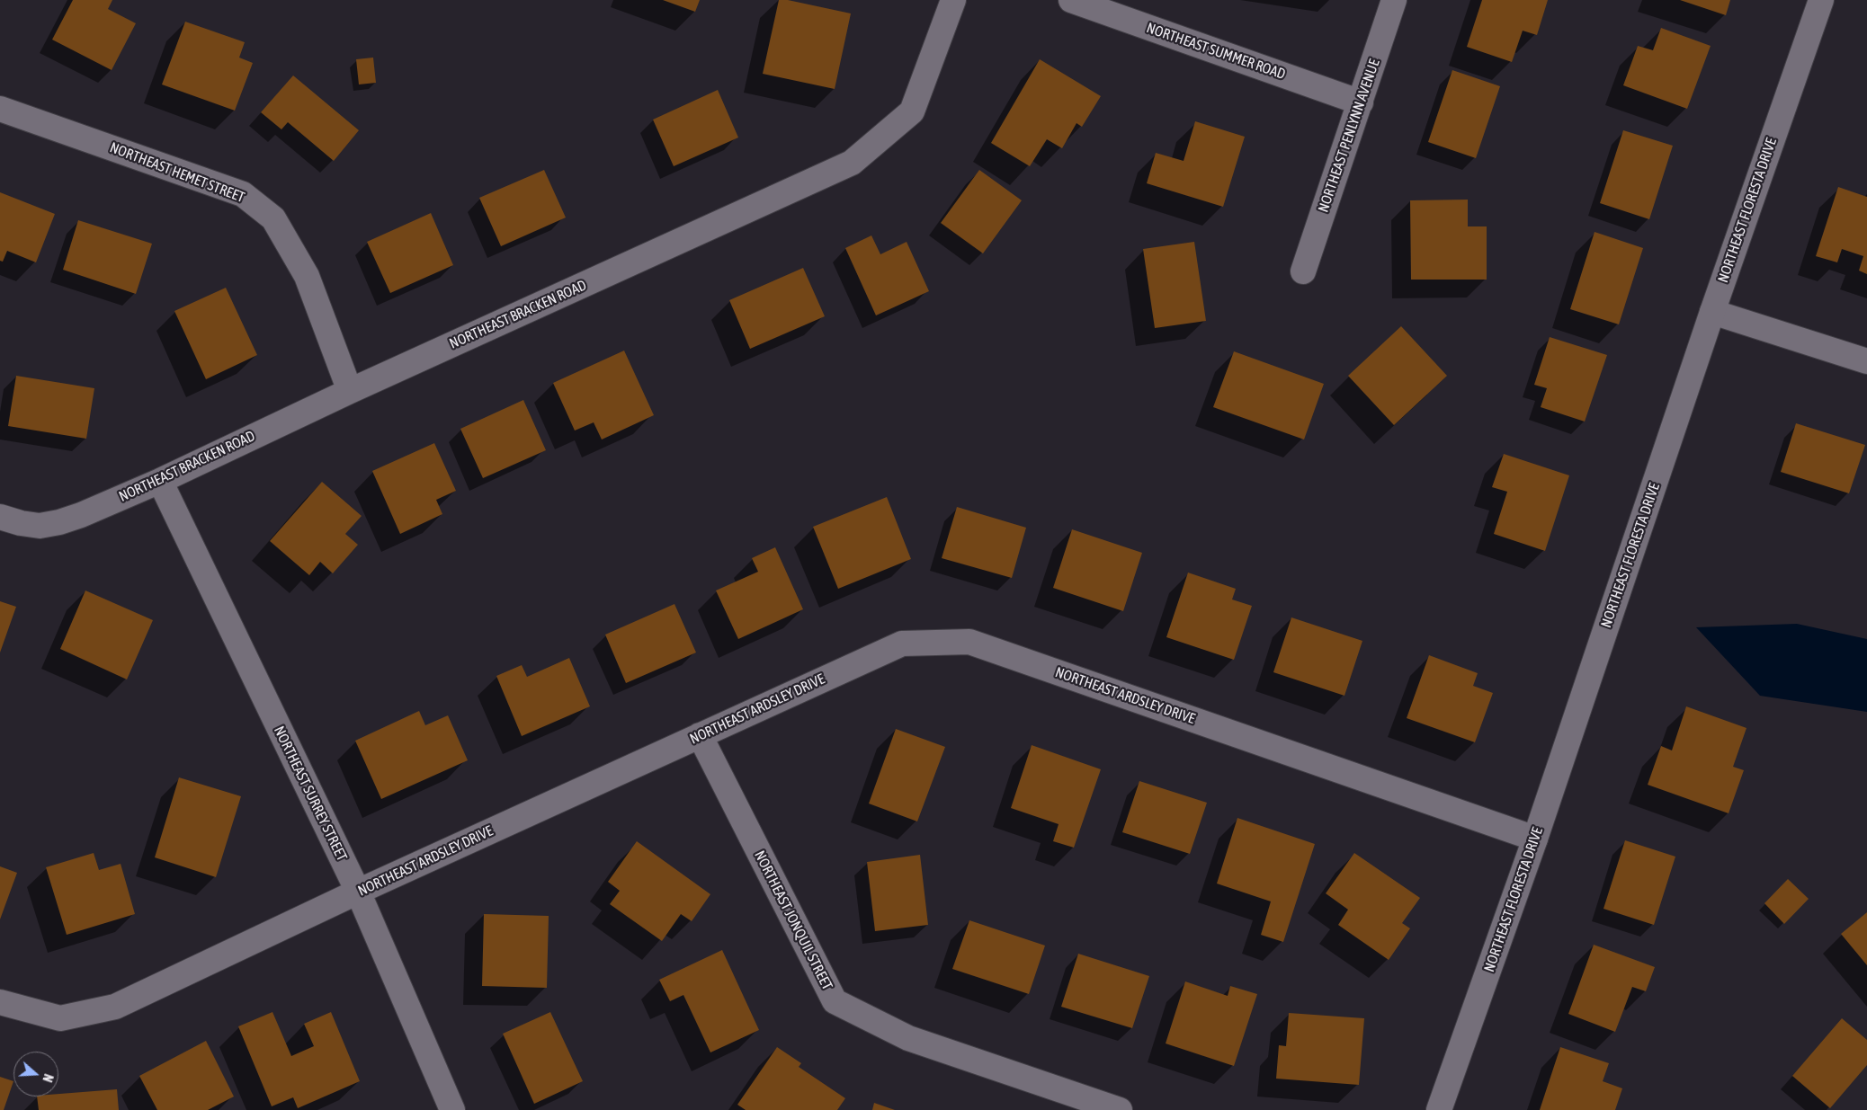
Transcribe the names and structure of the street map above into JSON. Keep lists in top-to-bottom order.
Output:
{
  "streets": {
    "street": [
      "NORTHEAST SUMMER ROAD",
      "NORTHEAST PENLYNN AVENUE",
      "NORTHEAST HEMET STREET",
      "NORTHEAST FLORESTA DRIVE",
      "NORTHEAST BRACKEN ROAD",
      "NORTHEAST ARDSLEY DRIVE",
      "NORTHEAST SURREY STREET",
      "NORTHEAST JONQUIL STREET"
    ]
  },
  "crossings": [
    ["NORTHEAST SUMMER ROAD", "NORTHEAST PENLYNN AVENUE"],
    ["NORTHEAST HEMET STREET", "NORTHEAST BRACKEN ROAD"],
    ["NORTHEAST FLORESTA DRIVE", "NORTHEAST ARDSLEY DRIVE"],
    ["NORTHEAST BRACKEN ROAD", "NORTHEAST SURREY STREET"],
    ["NORTHEAST ARDSLEY DRIVE", "NORTHEAST SURREY STREET"],
    ["NORTHEAST ARDSLEY DRIVE", "NORTHEAST JONQUIL STREET"]
  ],
  "north": "right"
}
